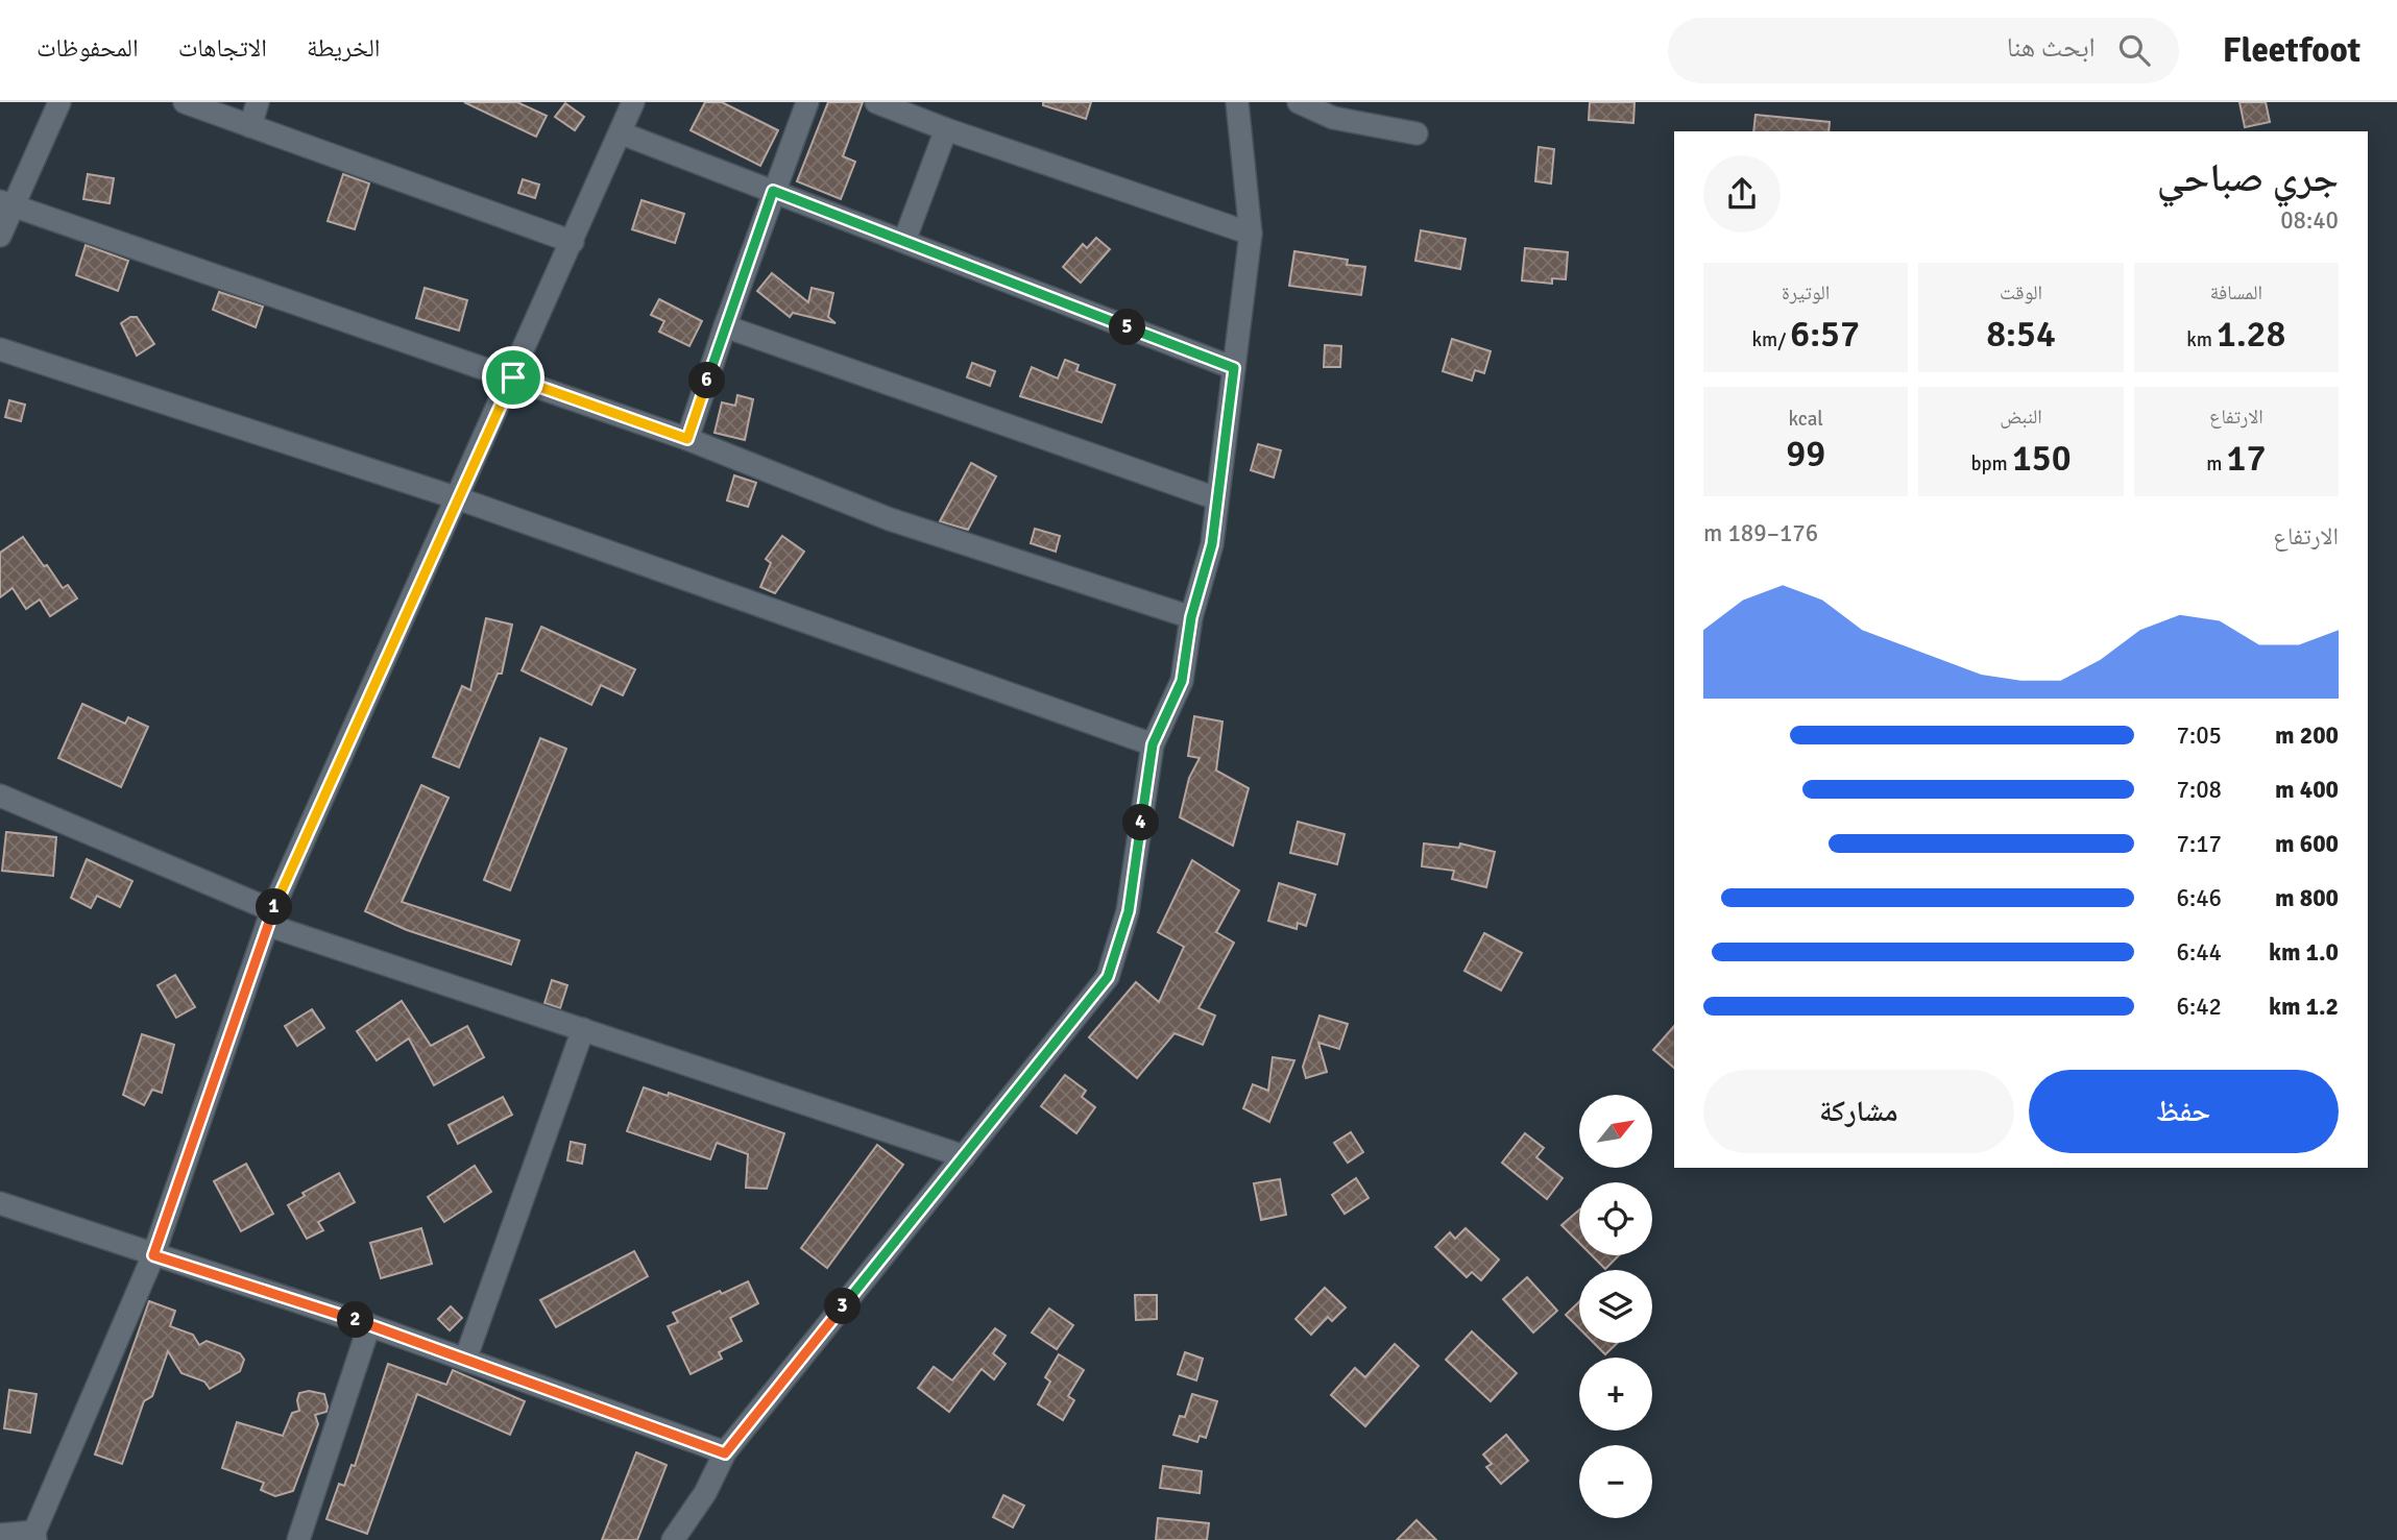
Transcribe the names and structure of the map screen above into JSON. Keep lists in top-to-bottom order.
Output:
{
  "north": "top right",
  "page": {
    "header": "Fleetfoot",
    "search": "ابحث هنا",
    "nav": ["الخريطة", "الاتجاهات", "المحفوظات"],
    "heading": ["جري صباحي", "08:40"],
    "stats": [
      ["المسافة", "1.28 km"],
      ["الوقت", "8:54"],
      ["الوتيرة", "6:57 /km"],
      ["الارتفاع", "17 m"],
      ["النبض", "150 bpm"],
      ["kcal", "99"]
    ],
    "pins": [
      "5",
      "6",
      "4",
      "1",
      "3",
      "2"
    ],
    "chart": ["الارتفاع", "176–189 m"],
    "list": [
      {
        "name": "200 m",
        "note": "7:05"
      },
      {
        "name": "400 m",
        "note": "7:08"
      },
      {
        "name": "600 m",
        "note": "7:17"
      },
      {
        "name": "800 m",
        "note": "6:46"
      },
      {
        "name": "1.0 km",
        "note": "6:44"
      },
      {
        "name": "1.2 km",
        "note": "6:42"
      }
    ],
    "buttons": ["حفظ", "مشاركة"],
    "map_buttons": ["+", "−"]
  }
}
